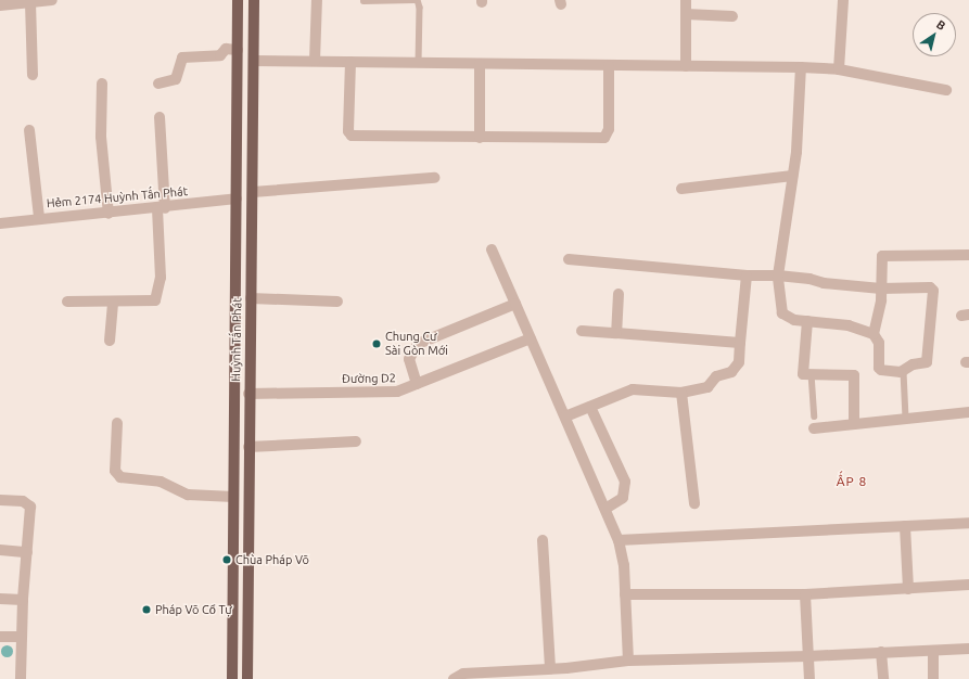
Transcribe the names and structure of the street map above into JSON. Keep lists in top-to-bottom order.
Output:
{
  "streets": {
    "main road": ["Huỳnh Tấn Phát"],
    "street": ["Hẻm 2174 Huỳnh Tấn Phát", "Đường D2"]
  },
  "crossings": [
    ["Hẻm 2174 Huỳnh Tấn Phát", "Huỳnh Tấn Phát"],
    ["Huỳnh Tấn Phát", "Đường D2"]
  ],
  "districts": ["ẤP 8"],
  "places": ["Chung Cư Sài Gòn Mới", "Chùa Pháp Võ", "Pháp Võ Cổ Tự"],
  "north": "top right"
}
